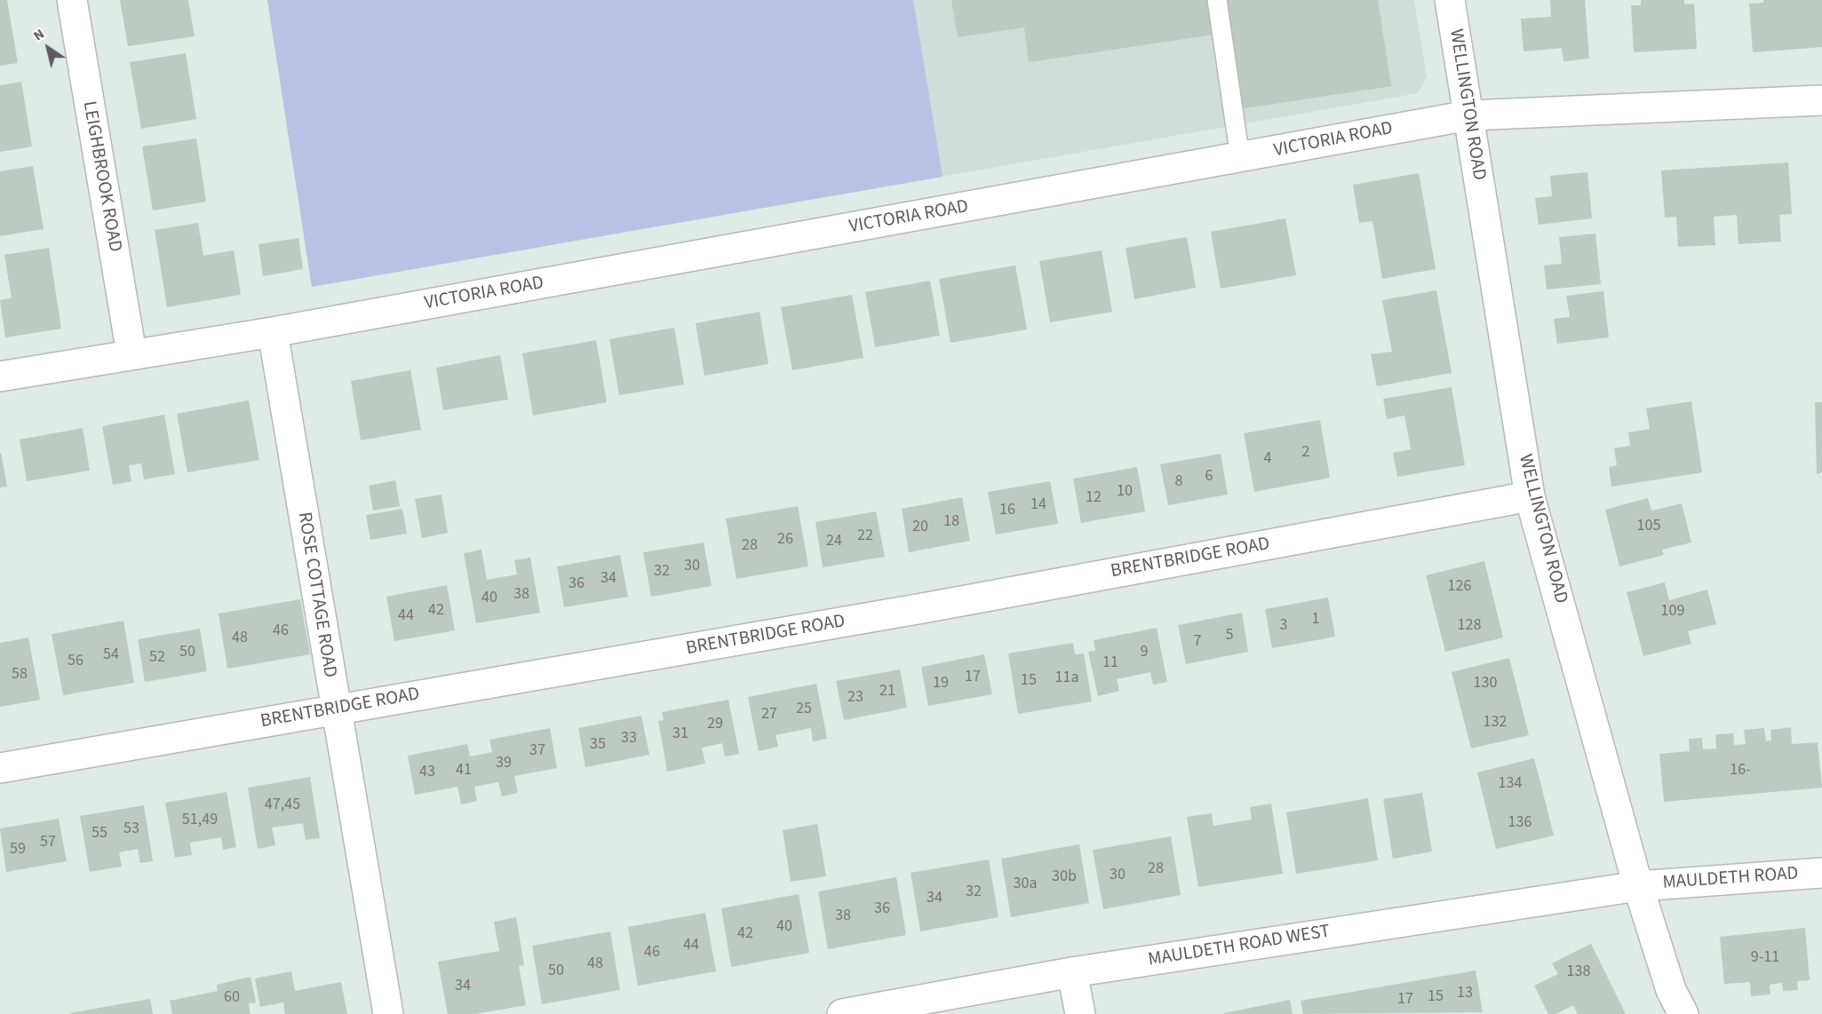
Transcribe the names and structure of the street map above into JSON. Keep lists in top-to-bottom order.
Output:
{
  "streets": {
    "street": [
      "WELLINGTON ROAD",
      "VICTORIA ROAD",
      "LEIGHBROOK ROAD",
      "BRENTBRIDGE ROAD",
      "ROSE COTTAGE ROAD",
      "MAULDETH ROAD",
      "MAULDETH ROAD WEST"
    ]
  },
  "crossings": [
    ["WELLINGTON ROAD", "VICTORIA ROAD"],
    ["WELLINGTON ROAD", "BRENTBRIDGE ROAD"],
    ["WELLINGTON ROAD", "MAULDETH ROAD"],
    ["WELLINGTON ROAD", "MAULDETH ROAD WEST"],
    ["VICTORIA ROAD", "LEIGHBROOK ROAD"],
    ["VICTORIA ROAD", "ROSE COTTAGE ROAD"],
    ["BRENTBRIDGE ROAD", "ROSE COTTAGE ROAD"],
    ["MAULDETH ROAD", "MAULDETH ROAD WEST"]
  ],
  "house_numbers": [
    "2",
    "4",
    "6",
    "8",
    "10",
    "12",
    "14",
    "16",
    "18",
    "105",
    "20",
    "22",
    "26",
    "24",
    "28",
    "30",
    "32",
    "34",
    "36",
    "126",
    "38",
    "40",
    "42",
    "109",
    "44",
    "1",
    "3",
    "128",
    "46",
    "5",
    "48",
    "7",
    "50",
    "9",
    "54",
    "52",
    "56",
    "11",
    "58",
    "17",
    "11a",
    "15",
    "19",
    "130",
    "21",
    "23",
    "25",
    "27",
    "132",
    "29",
    "31",
    "33",
    "35",
    "37",
    "39",
    "41",
    "16-",
    "43",
    "134",
    "47,45",
    "51,49",
    "136",
    "53",
    "55",
    "57",
    "59",
    "28",
    "30",
    "30b",
    "30a",
    "32",
    "34",
    "36",
    "38",
    "40",
    "42",
    "44",
    "46",
    "9-11",
    "48",
    "50",
    "138",
    "34",
    "13",
    "15",
    "60",
    "17"
  ],
  "north": "top left"
}
